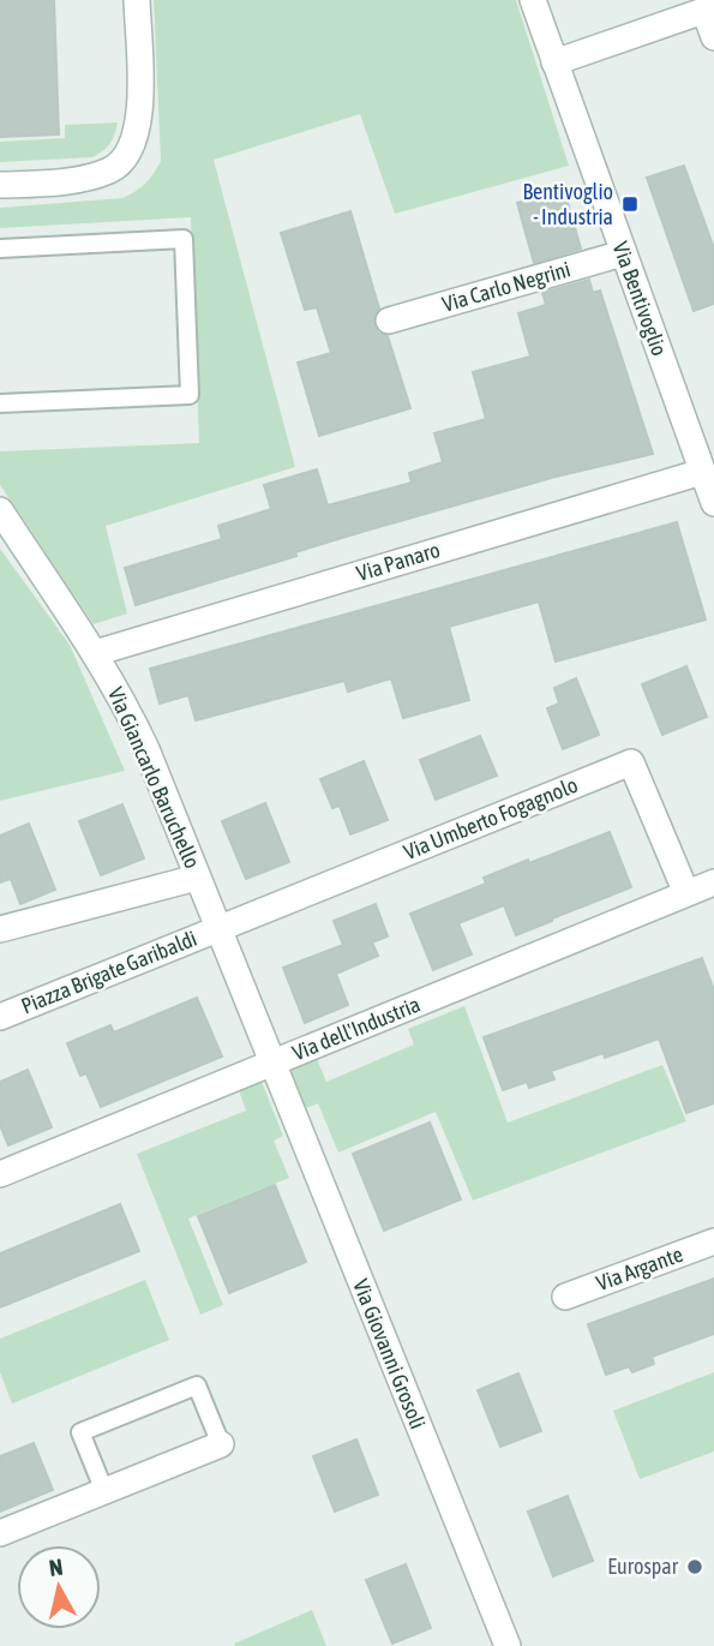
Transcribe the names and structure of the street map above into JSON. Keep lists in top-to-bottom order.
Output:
{
  "streets": {
    "street": [
      "Via Carlo Negrini",
      "Via Bentivoglio",
      "Via Panaro",
      "Via Giancarlo Baruchello",
      "Via Umberto Fogagnolo",
      "Piazza Brigate Garibaldi",
      "Via dell'Industria",
      "Via Argante",
      "Via Giovanni Grosoli"
    ]
  },
  "crossings": [
    ["Via Carlo Negrini", "Via Bentivoglio"],
    ["Via Bentivoglio", "Via Panaro"],
    ["Via Panaro", "Via Giancarlo Baruchello"],
    ["Via Giancarlo Baruchello", "Via Umberto Fogagnolo"],
    ["Via Giancarlo Baruchello", "Piazza Brigate Garibaldi"],
    ["Via Giancarlo Baruchello", "Via dell'Industria"],
    ["Via Giancarlo Baruchello", "Via Giovanni Grosoli"],
    ["Via Umberto Fogagnolo", "Piazza Brigate Garibaldi"],
    ["Via Umberto Fogagnolo", "Via dell'Industria"],
    ["Via dell'Industria", "Via Giovanni Grosoli"]
  ],
  "places": {
    "transit": ["Bentivoglio - Industria"],
    "other": ["Eurospar"]
  },
  "north": "top"
}
